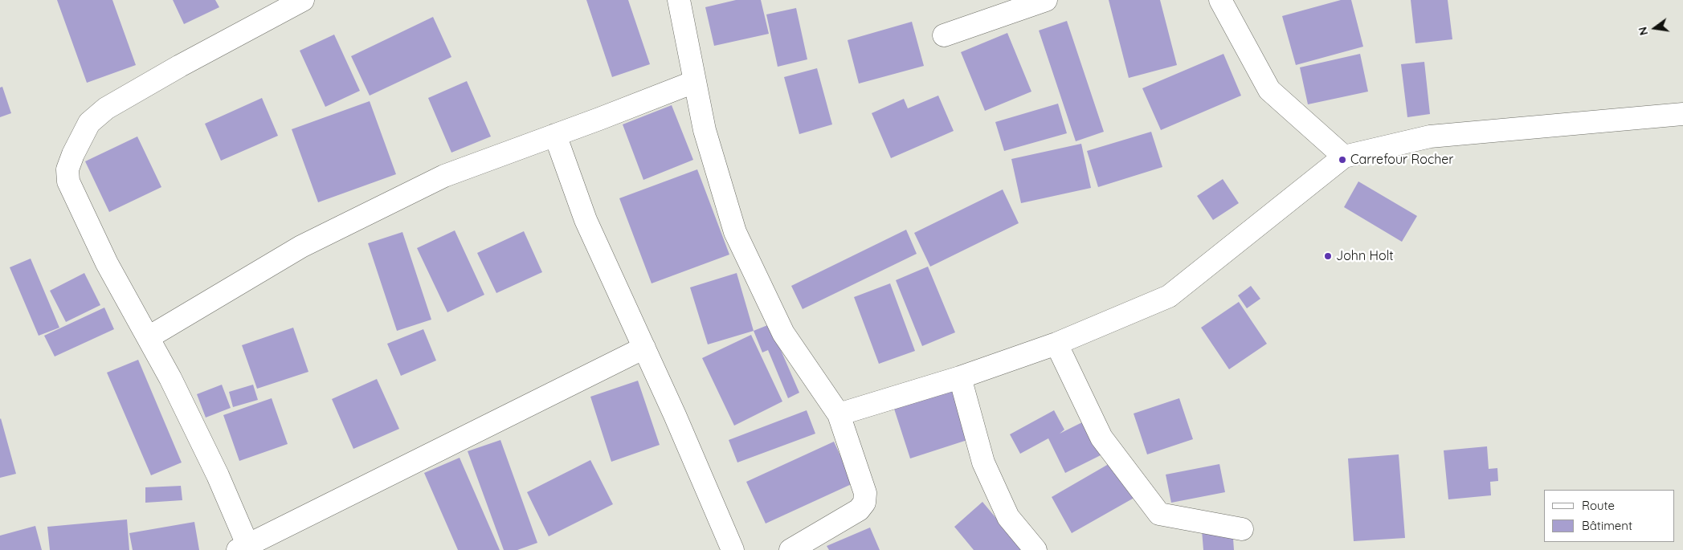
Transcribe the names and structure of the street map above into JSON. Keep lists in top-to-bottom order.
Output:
{
  "places": ["Carrefour Rocher", "John Holt"],
  "legend": ["Route", "Bâtiment"],
  "north": "left"
}
